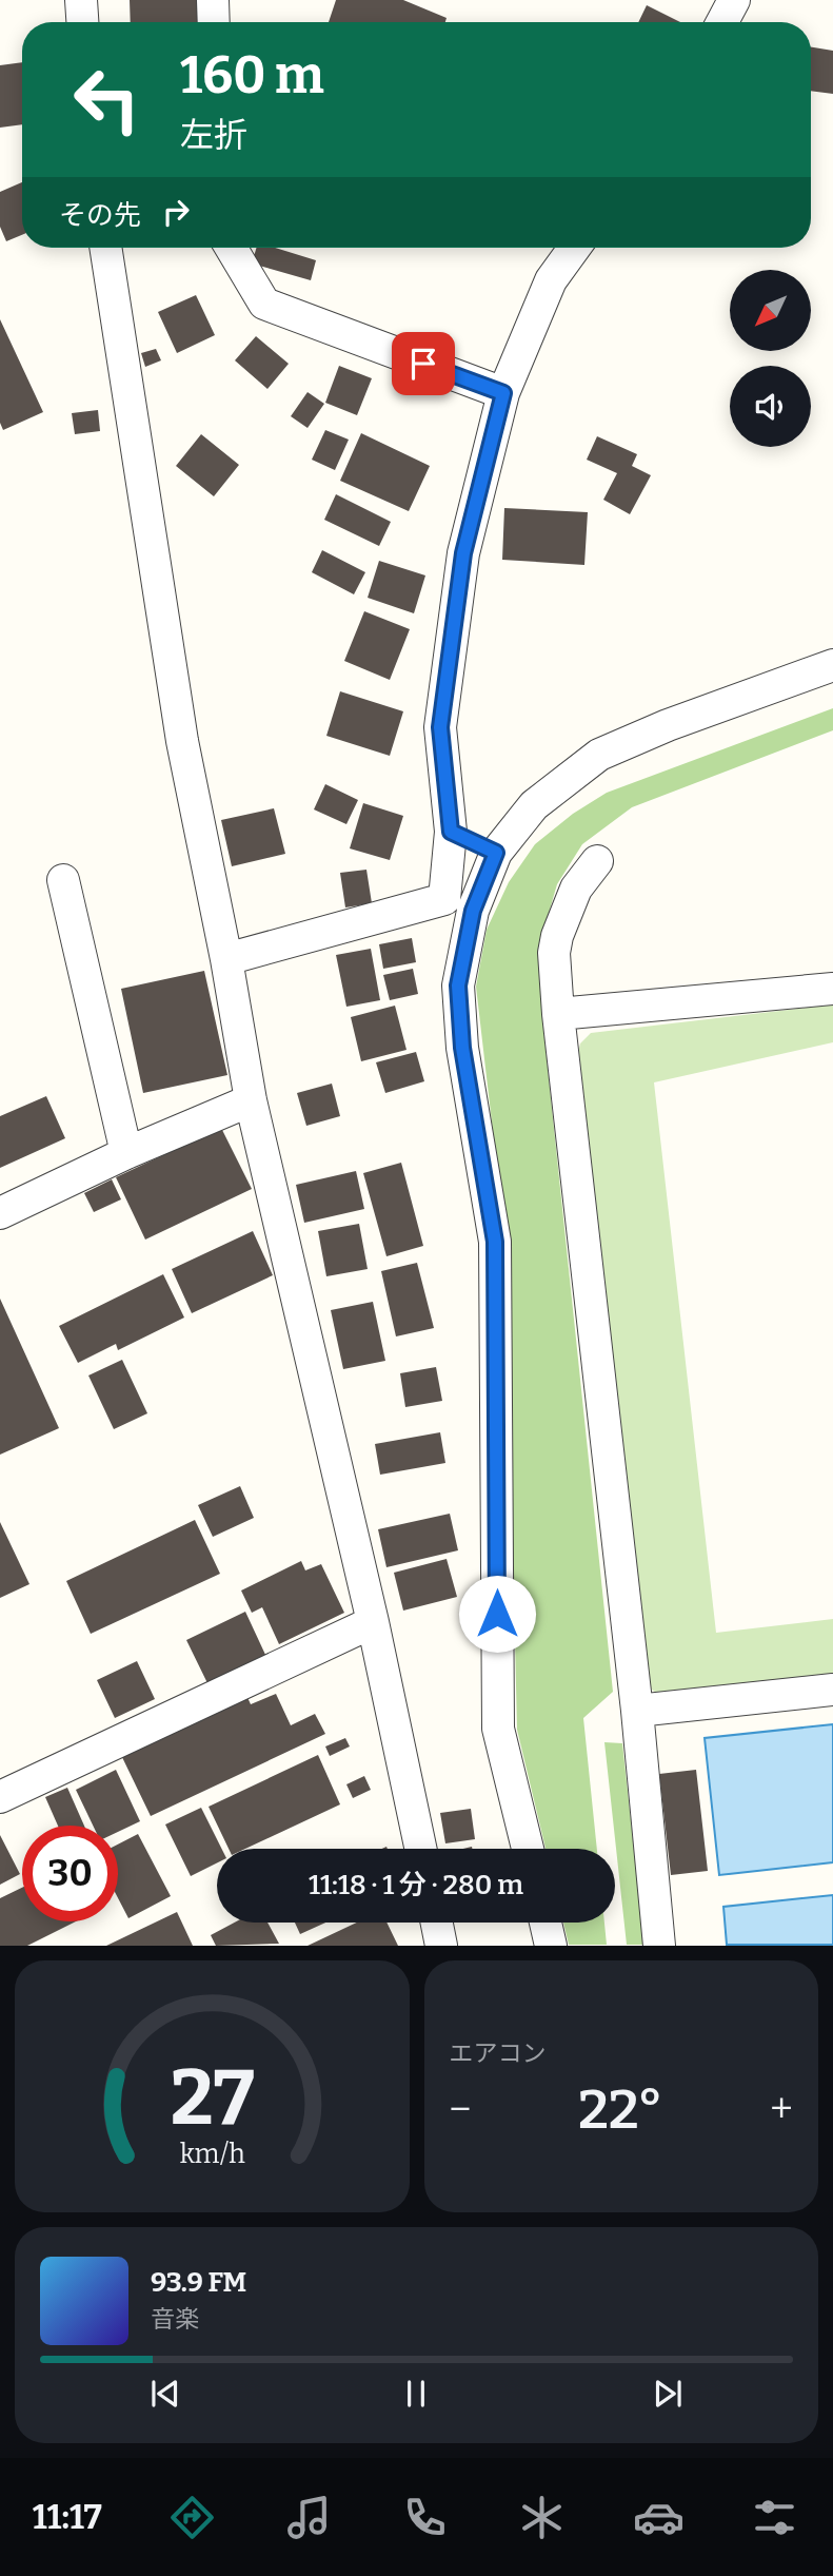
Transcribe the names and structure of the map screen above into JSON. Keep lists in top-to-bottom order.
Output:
{
  "north": "bottom left",
  "page": {
    "turn": ["160 m", "左折"],
    "then": "その先",
    "limit": "30",
    "trip": "11:18 · 1 分 · 280 m",
    "tile": "エアコン",
    "heat": ["−", "22°", "+"],
    "song": ["93.9 FM", "音楽"],
    "tabs": "11:17",
    "gauge": ["27", "km/h"]
  }
}
